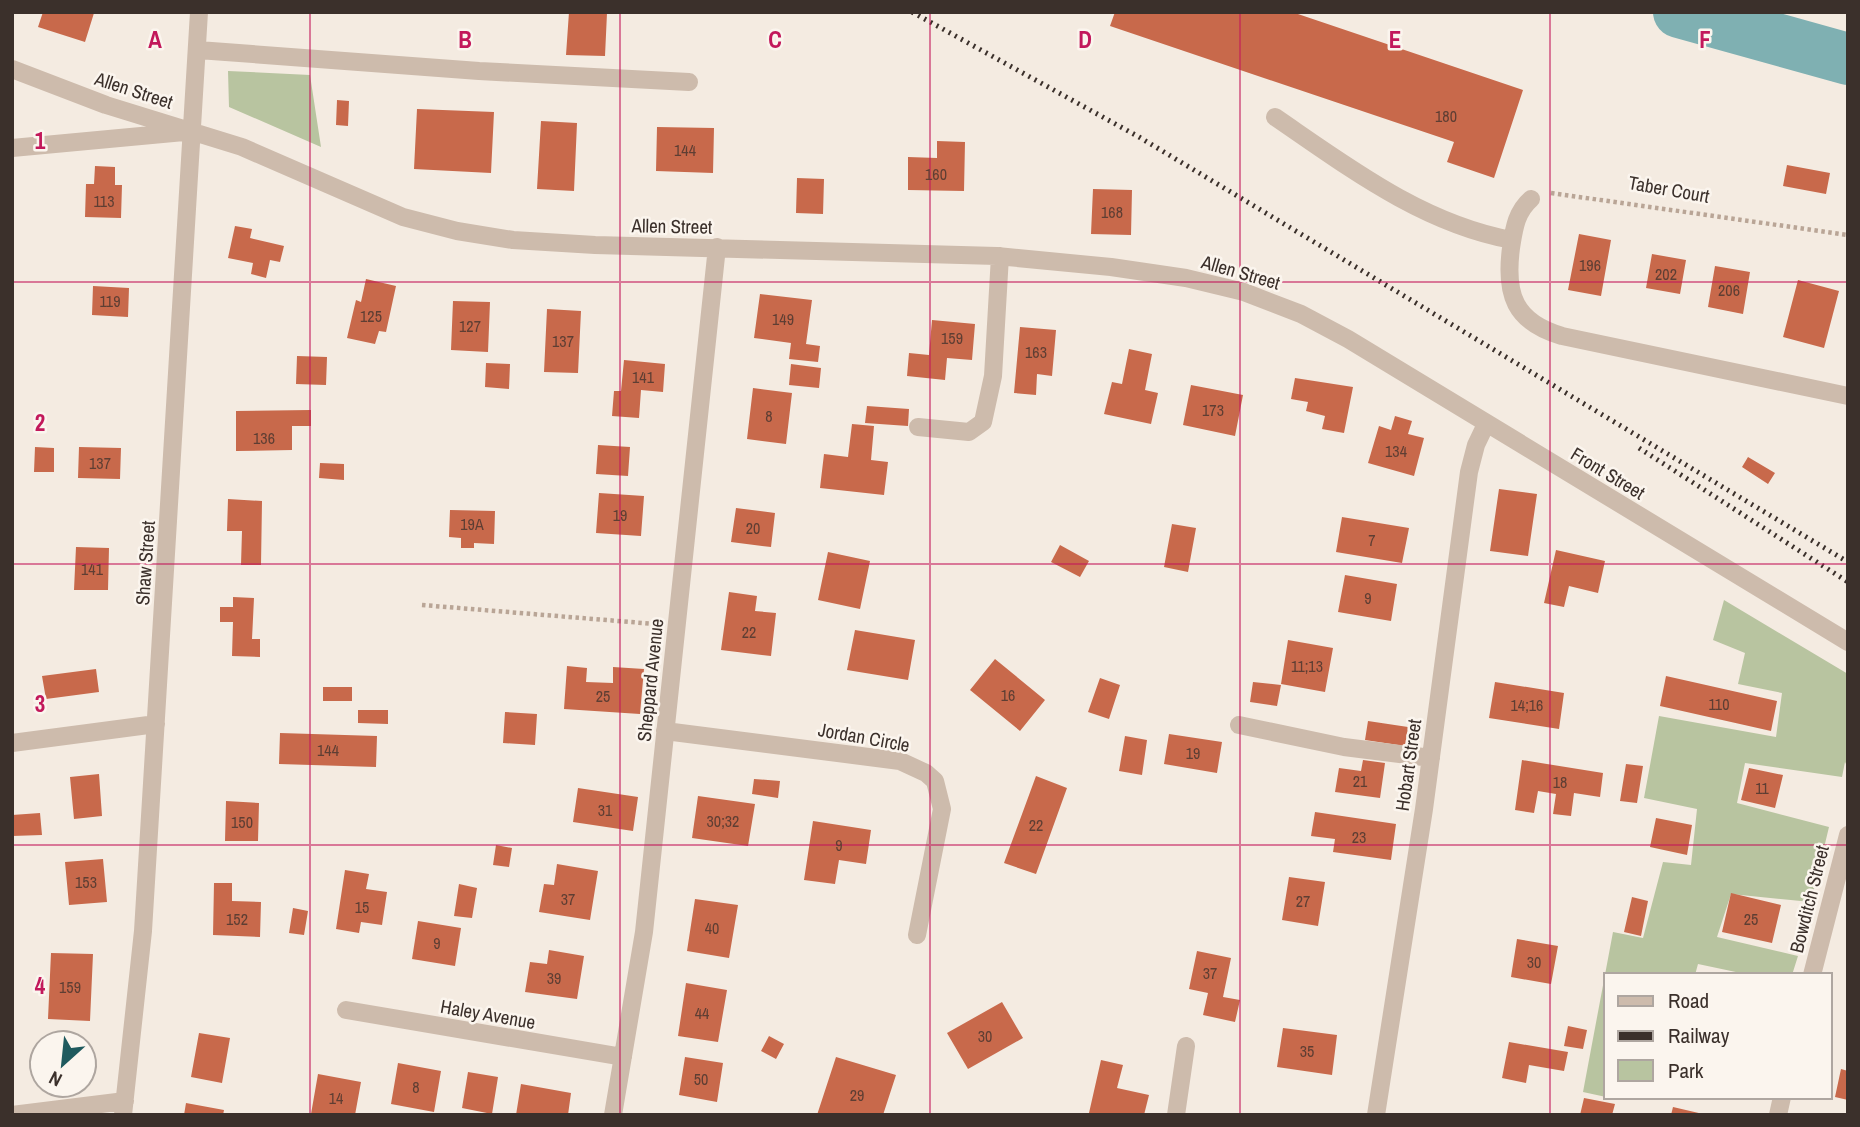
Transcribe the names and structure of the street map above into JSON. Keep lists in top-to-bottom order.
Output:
{
  "streets": {
    "street": [
      "Allen Street",
      "Front Street",
      "Shaw Street",
      "Sheppard Avenue",
      "Jordan Circle",
      "Hobart Street",
      "Bowditch Street",
      "Haley Avenue"
    ],
    "path": ["Taber Court"]
  },
  "crossings": [
    ["Allen Street", "Front Street"],
    ["Allen Street", "Shaw Street"],
    ["Allen Street", "Sheppard Avenue"],
    ["Front Street", "Hobart Street"],
    ["Sheppard Avenue", "Jordan Circle"],
    ["Sheppard Avenue", "Haley Avenue"]
  ],
  "house_numbers": [
    "180",
    "144",
    "160",
    "113",
    "168",
    "196",
    "202",
    "206",
    "119",
    "125",
    "149",
    "127",
    "159",
    "137",
    "163",
    "141",
    "173",
    "8",
    "136",
    "134",
    "137",
    "19",
    "19A",
    "20",
    "7",
    "141",
    "9",
    "22",
    "11;13",
    "16",
    "25",
    "110",
    "14;16",
    "144",
    "19",
    "21",
    "18",
    "11",
    "31",
    "30;32",
    "150",
    "22",
    "23",
    "9",
    "153",
    "37",
    "27",
    "15",
    "152",
    "25",
    "40",
    "9",
    "30",
    "37",
    "39",
    "159",
    "44",
    "30",
    "35",
    "50",
    "8",
    "29",
    "14"
  ],
  "legend": ["Road", "Railway", "Park"],
  "north": "bottom left",
  "grid": {
    "columns": [
      "A",
      "B",
      "C",
      "D",
      "E",
      "F"
    ],
    "rows": [
      "1",
      "2",
      "3",
      "4"
    ]
  }
}
